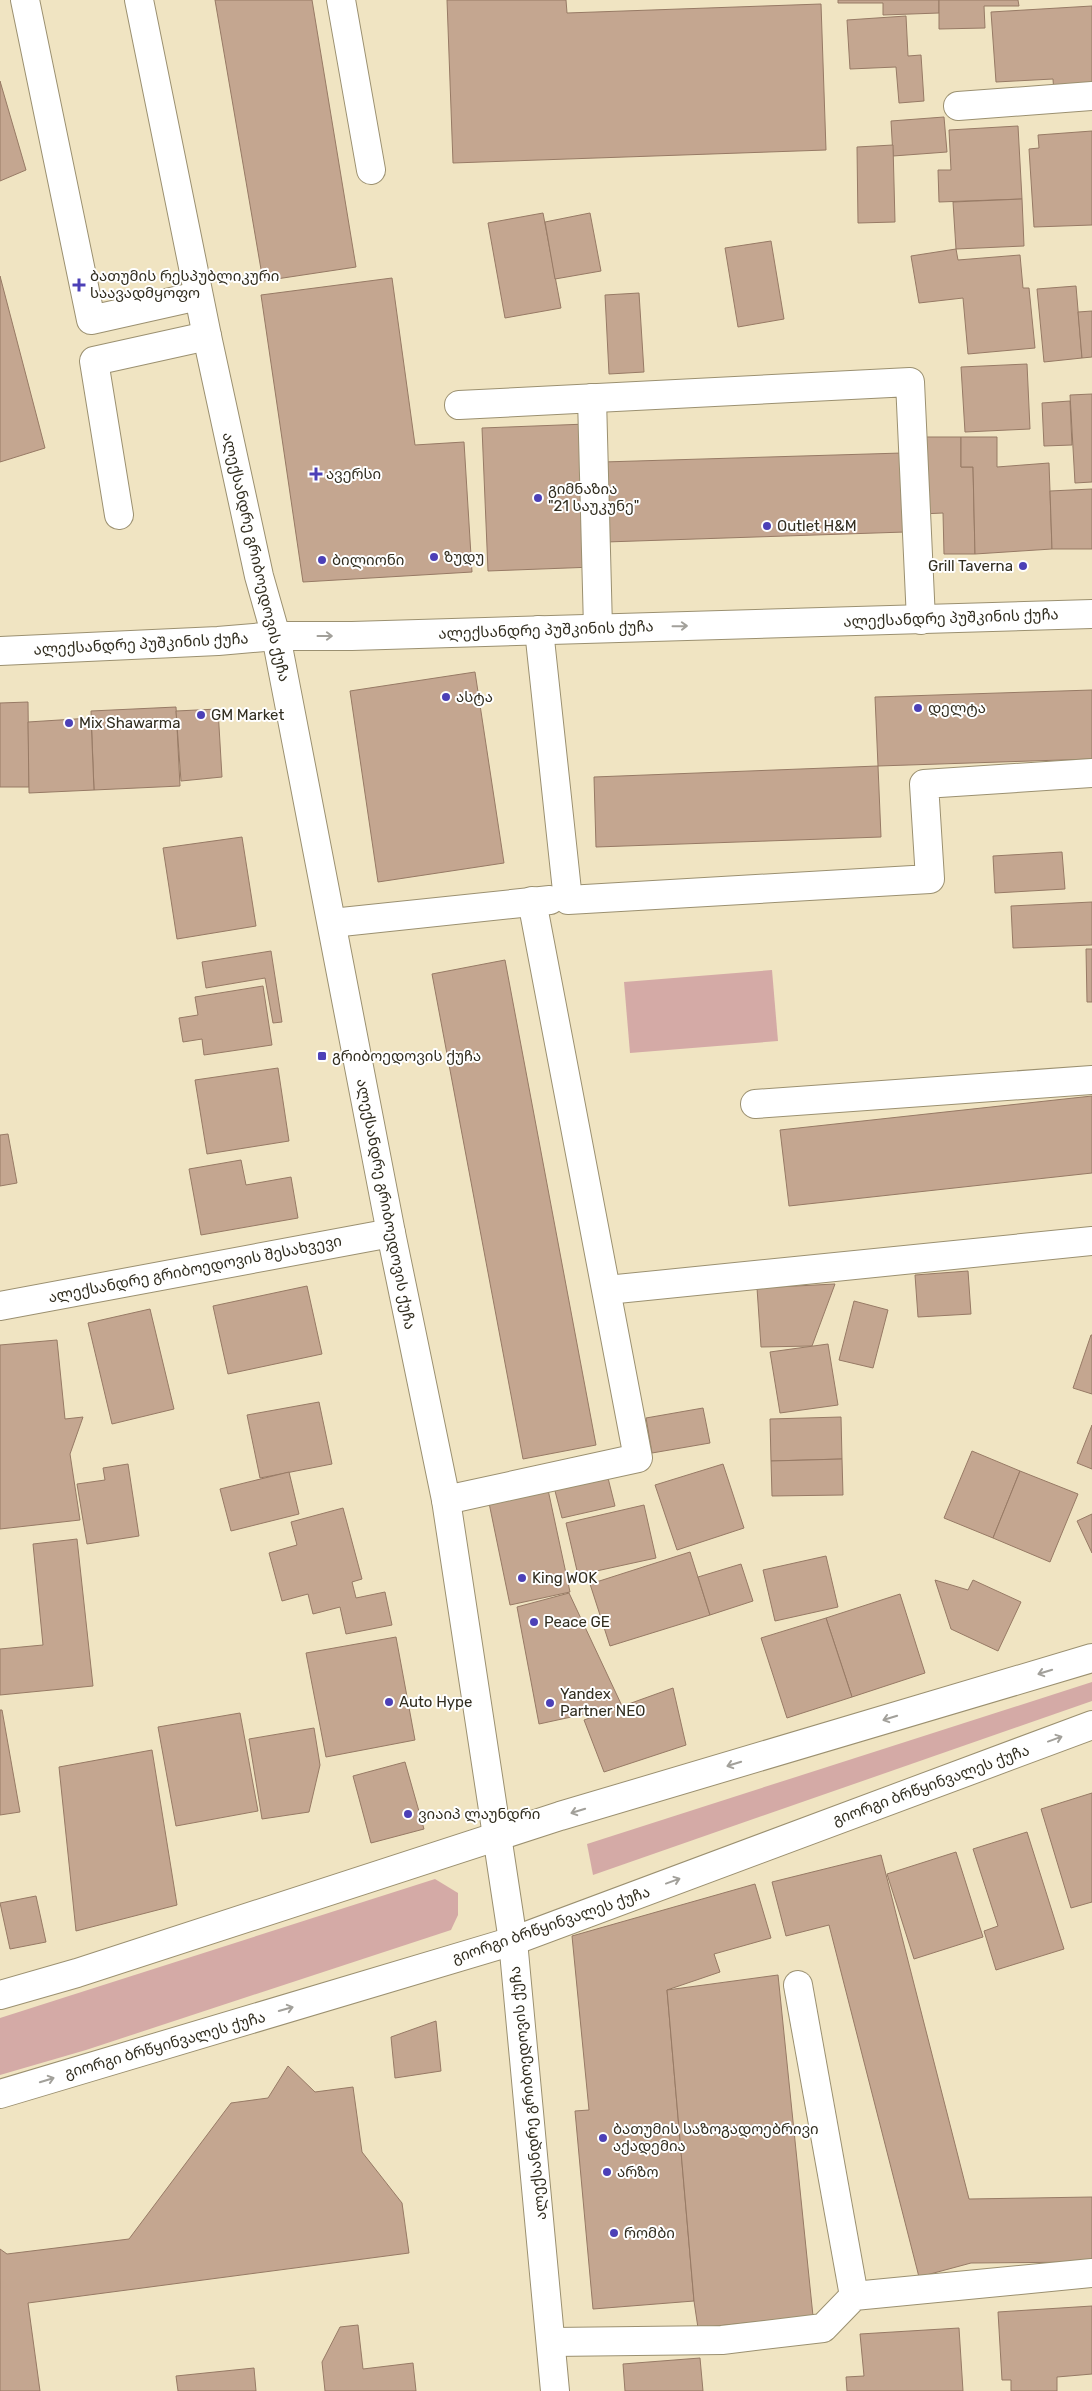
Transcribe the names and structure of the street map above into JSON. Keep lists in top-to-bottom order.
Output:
{
  "streets": {
    "street": [
      "ალექსანდრე გრიბოედოვის ქუჩა",
      "ალექსანდრე პუშკინის ქუჩა",
      "ალექსანდრე გრიბოედოვის შესახვევი",
      "გიორგი ბრწყინვალეს ქუჩა"
    ]
  },
  "crossings": [
    ["ალექსანდრე გრიბოედოვის ქუჩა", "ალექსანდრე პუშკინის ქუჩა"],
    ["ალექსანდრე გრიბოედოვის ქუჩა", "ალექსანდრე გრიბოედოვის შესახვევი"],
    ["ალექსანდრე გრიბოედოვის ქუჩა", "გიორგი ბრწყინვალეს ქუჩა"]
  ],
  "one_way": ["ალექსანდრე პუშკინის ქუჩა"],
  "places": {
    "health": ["ბათუმის რესპუბლიკური საავადმყოფო", "ავერსი"],
    "other": [
      "გიმნაზია \"21 საუკუნე\"",
      "Outlet H&M",
      "ზუდუ",
      "ბილიონი",
      "Grill Taverna",
      "ასტა",
      "დელტა",
      "GM Market",
      "Mix Shawarma",
      "King WOK",
      "Peace GE",
      "Auto Hype",
      "Yandex Partner NEO",
      "ვიაიპ ლაუნდრი",
      "ბათუმის საზოგადოებრივი აქადემია",
      "არზო",
      "რომბი"
    ],
    "transit": ["გრიბოედოვის ქუჩა"]
  }
}
